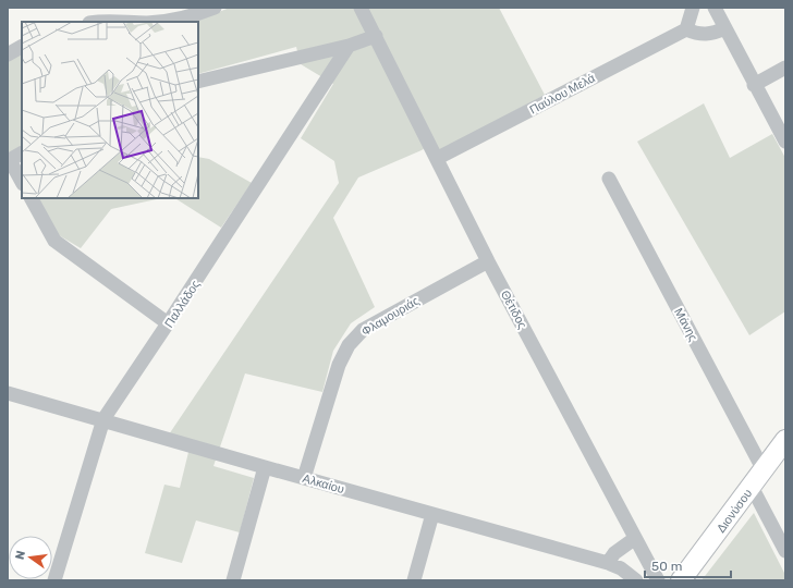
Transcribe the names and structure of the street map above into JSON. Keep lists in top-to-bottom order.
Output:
{
  "streets": {
    "main road": ["Διονύσου"],
    "street": [
      "Παύλου Μελά",
      "Παλλάδος",
      "Θέτιδος",
      "Φλαμουριάς",
      "Μάνης",
      "Αλκαίου"
    ]
  },
  "crossings": [
    ["Παύλου Μελά", "Θέτιδος"],
    ["Παλλάδος", "Αλκαίου"],
    ["Θέτιδος", "Φλαμουριάς"],
    ["Φλαμουριάς", "Αλκαίου"],
    ["Μάνης", "Διονύσου"]
  ],
  "scale_bar": "50 m",
  "north": "left"
}
